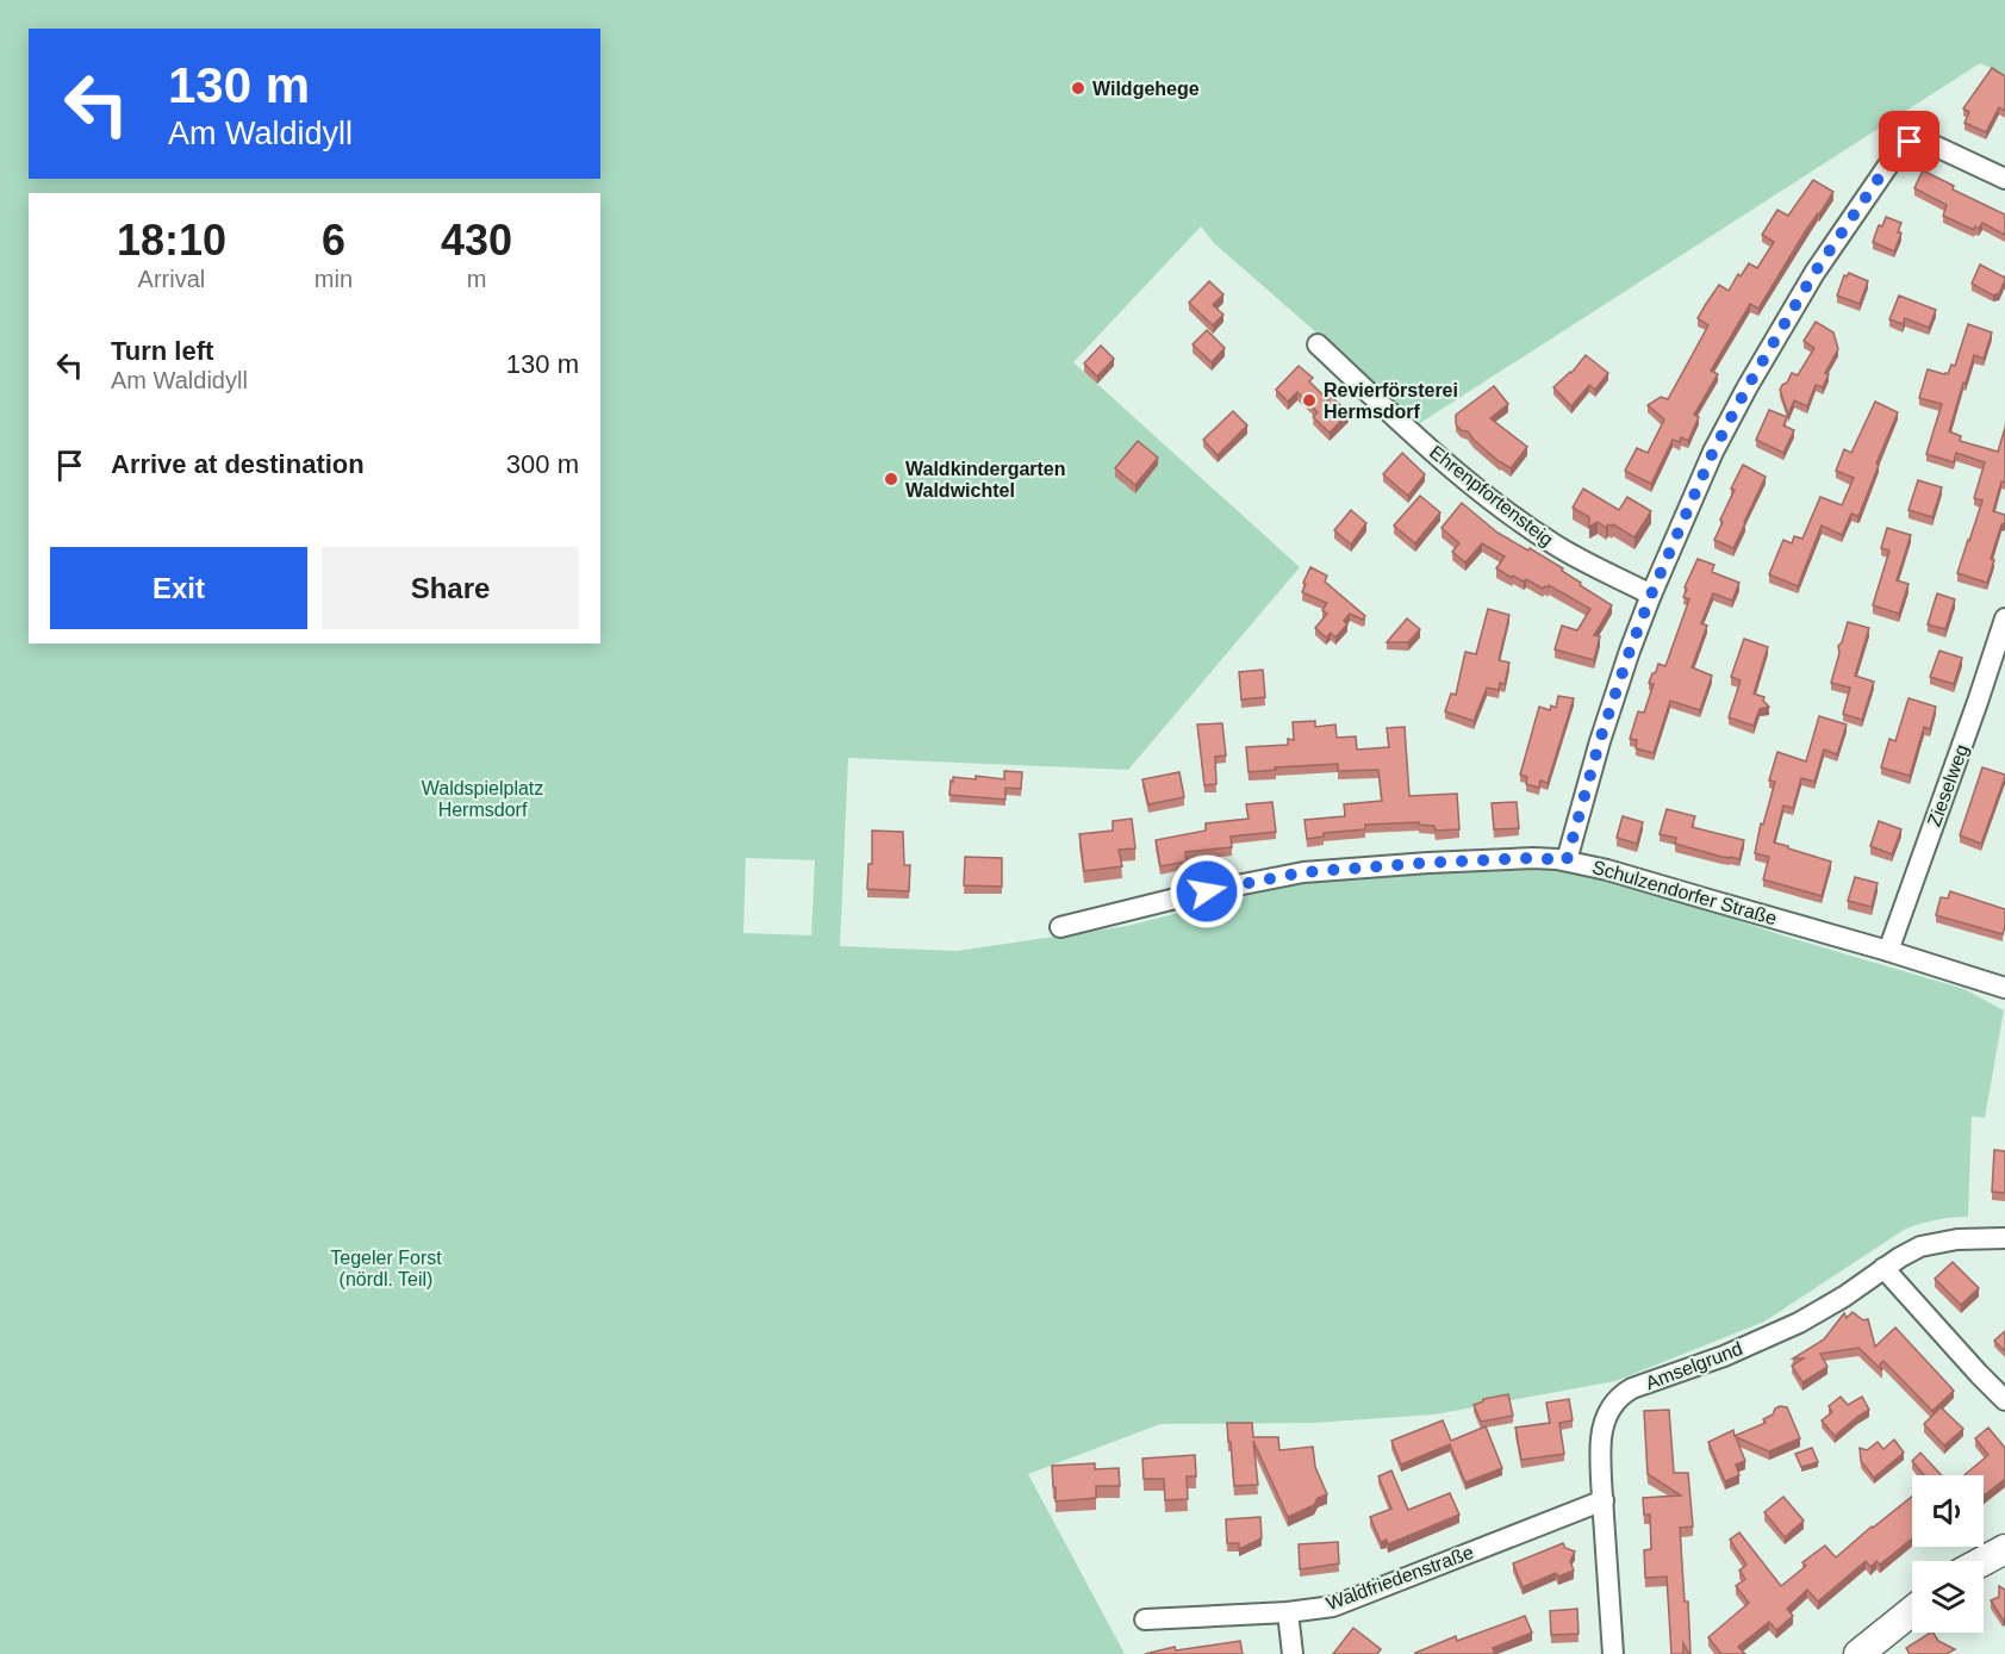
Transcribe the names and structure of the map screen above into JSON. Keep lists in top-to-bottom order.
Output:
{
  "streets": {
    "street": [
      "Ehrenpfortensteig",
      "Zieselweg",
      "Schulzendorfer Straße",
      "Amselgrund",
      "Waldfriedenstraße"
    ]
  },
  "crossings": [
    ["Zieselweg", "Schulzendorfer Straße"],
    ["Amselgrund", "Waldfriedenstraße"]
  ],
  "parks": ["Waldspielplatz Hermsdorf", "Tegeler Forst (nördl. Teil)"],
  "places": ["Wildgehege", "Revierförsterei Hermsdorf", "Waldkindergarten Waldwichtel"],
  "page": {
    "turn": ["130 m", "Am Waldidyll"],
    "eta": [
      "18:10",
      "Arrival",
      "6",
      "min",
      "430",
      "m"
    ],
    "list": [
      {
        "name": "Turn left",
        "note": "Am Waldidyll",
        "value": "130 m"
      },
      {
        "name": "Arrive at destination",
        "value": "300 m"
      }
    ],
    "buttons": ["Exit", "Share"]
  }
}
